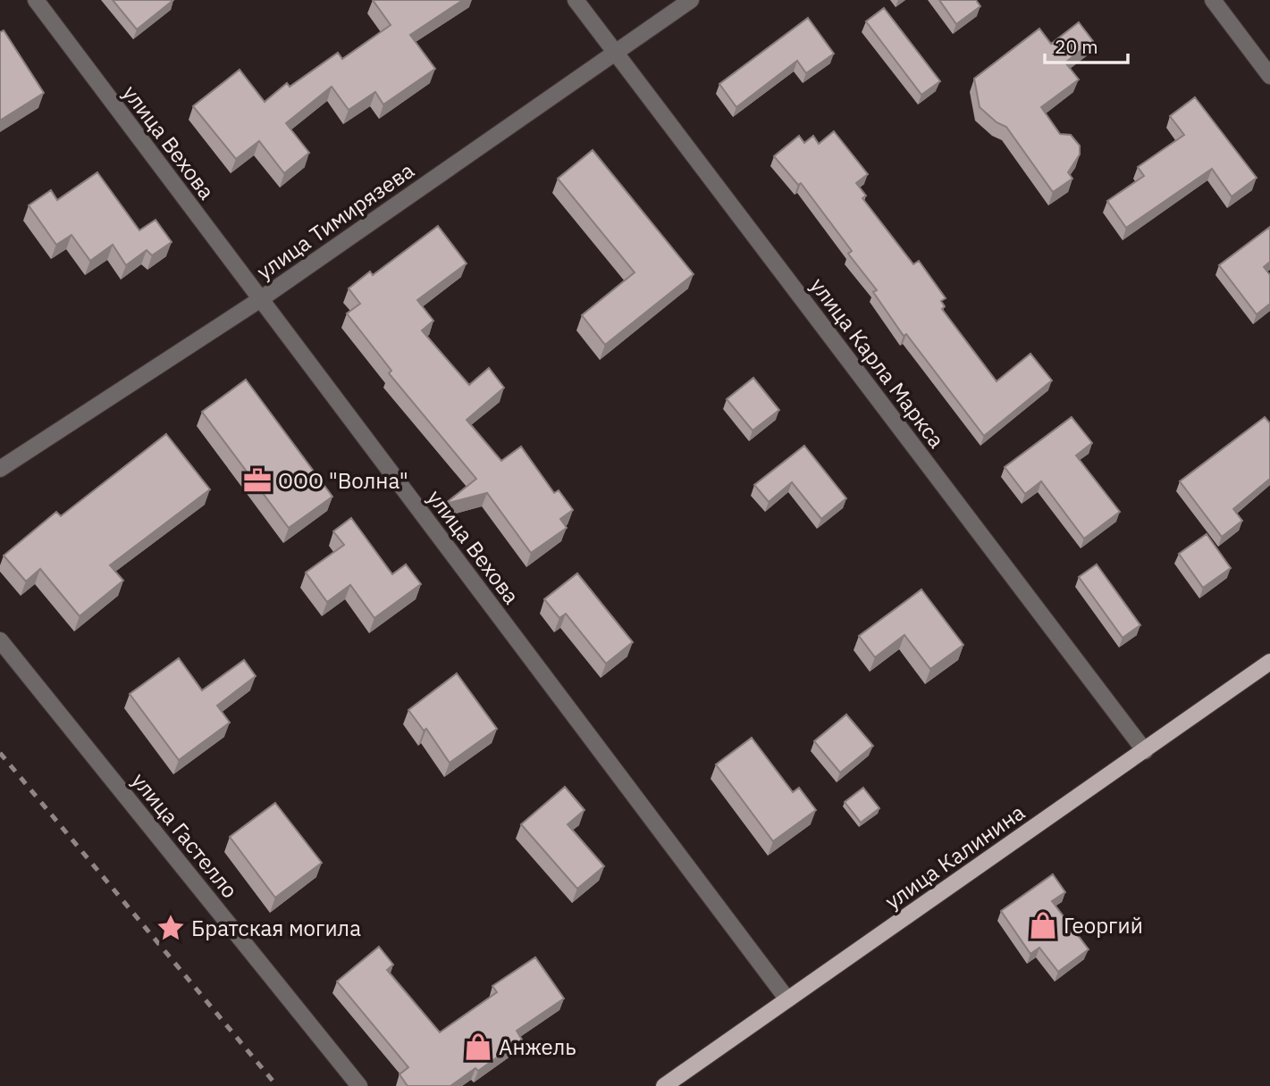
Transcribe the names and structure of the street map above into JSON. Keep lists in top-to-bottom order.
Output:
{
  "streets": {
    "main road": ["улица Калинина"],
    "street": [
      "улица Вехова",
      "улица Тимирязева",
      "улица Карла Маркса",
      "улица Гастелло"
    ]
  },
  "crossings": [
    ["улица Вехова", "улица Тимирязева"],
    ["улица Вехова", "улица Калинина"],
    ["улица Тимирязева", "улица Карла Маркса"],
    ["улица Карла Маркса", "улица Калинина"]
  ],
  "places": {
    "office": ["ООО \"Волна\""],
    "shop": ["Георгий", "Анжель"],
    "place": ["Братская могила"]
  },
  "scale_bar": "20 m"
}
